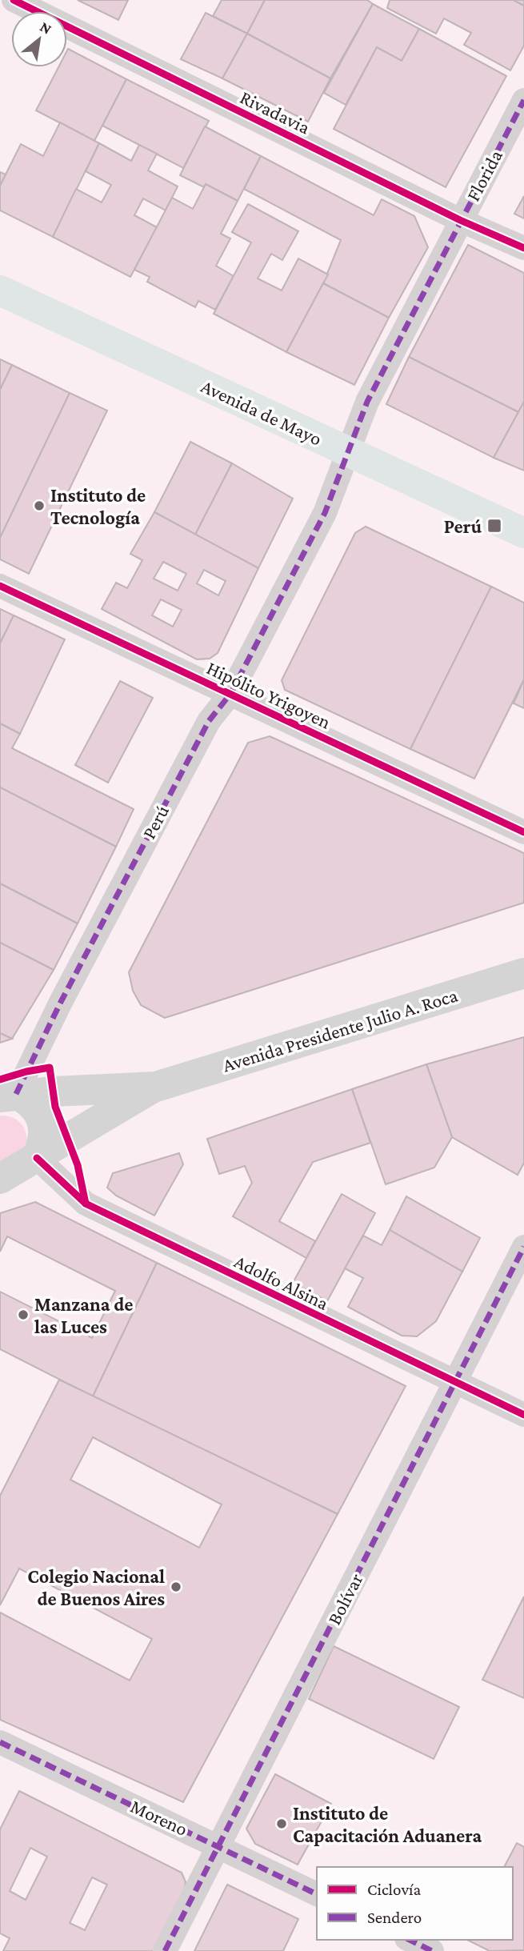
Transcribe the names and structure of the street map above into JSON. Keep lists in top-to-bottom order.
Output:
{
  "streets": {
    "main road": ["Avenida de Mayo", "Avenida Presidente Julio A. Roca"],
    "street": [
      "Rivadavia",
      "Florida",
      "Hipólito Yrigoyen",
      "Perú",
      "Adolfo Alsina",
      "Bolívar",
      "Moreno"
    ]
  },
  "crossings": [
    ["Rivadavia", "Florida"],
    ["Rivadavia", "Perú"],
    ["Florida", "Perú"],
    ["Avenida de Mayo", "Perú"],
    ["Hipólito Yrigoyen", "Perú"],
    ["Perú", "Avenida Presidente Julio A. Roca"],
    ["Avenida Presidente Julio A. Roca", "Adolfo Alsina"],
    ["Adolfo Alsina", "Bolívar"],
    ["Bolívar", "Moreno"]
  ],
  "places": {
    "other": [
      "Instituto de Tecnología",
      "Manzana de las Luces",
      "Colegio Nacional de Buenos Aires",
      "Instituto de Capacitación Aduanera"
    ],
    "transit": ["Perú"]
  },
  "legend": ["Ciclovía", "Sendero"],
  "north": "top right"
}
